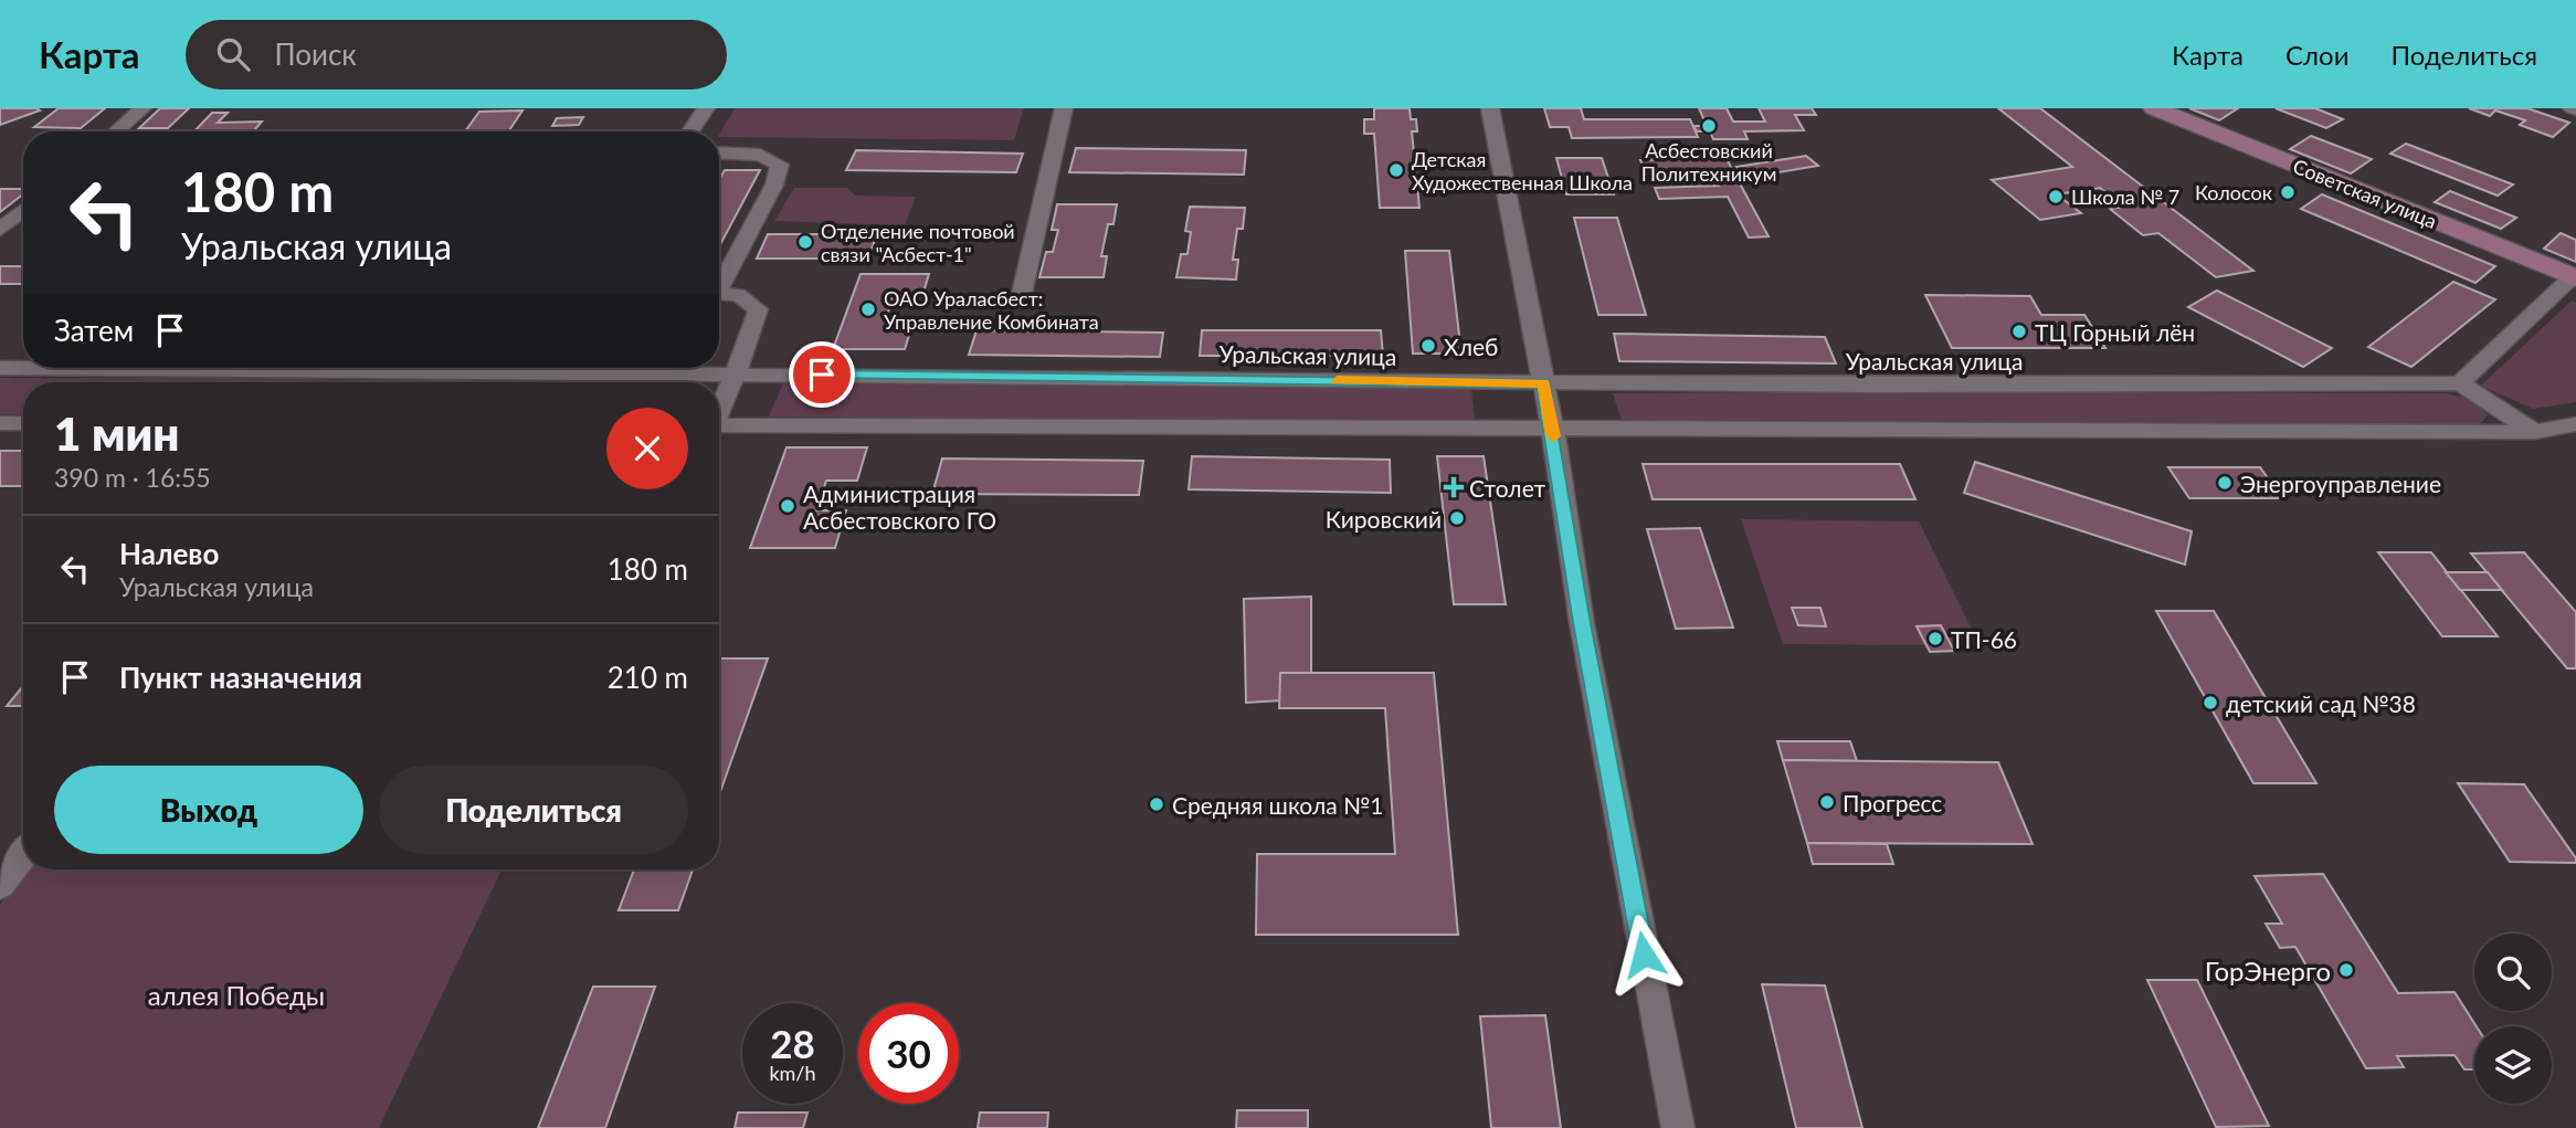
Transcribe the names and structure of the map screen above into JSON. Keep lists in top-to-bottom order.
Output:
{
  "streets": {
    "street": ["Советская улица", "Уральская улица"]
  },
  "parks": ["аллея Победы"],
  "places": {
    "other": [
      "Асбестовский Политехникум",
      "Детская Художественная Школа",
      "Колосок",
      "Школа № 7",
      "Отделение почтовой связи \"Асбест-1\"",
      "ОАО Ураласбест: Управление Комбината",
      "ТЦ Горный лён",
      "Хлеб",
      "Энергоуправление",
      "Администрация Асбестовского ГО",
      "Кировский",
      "ТП-66",
      "детский сад №38",
      "Прогресс",
      "Средняя школа №1",
      "ГорЭнерго"
    ],
    "health": ["Столет"]
  },
  "page": {
    "header": "Карта",
    "search": "Поиск",
    "nav": ["Карта", "Слои", "Поделиться"],
    "turn": ["180 m", "Уральская улица"],
    "then": "Затем",
    "heading": ["1 мин", "390 m · 16:55"],
    "list": [
      {
        "name": "Налево",
        "note": "Уральская улица",
        "value": "180 m"
      },
      {
        "name": "Пункт назначения",
        "value": "210 m"
      }
    ],
    "buttons": ["Выход", "Поделиться"],
    "speed": "28 km/h",
    "limit": "30"
  }
}
